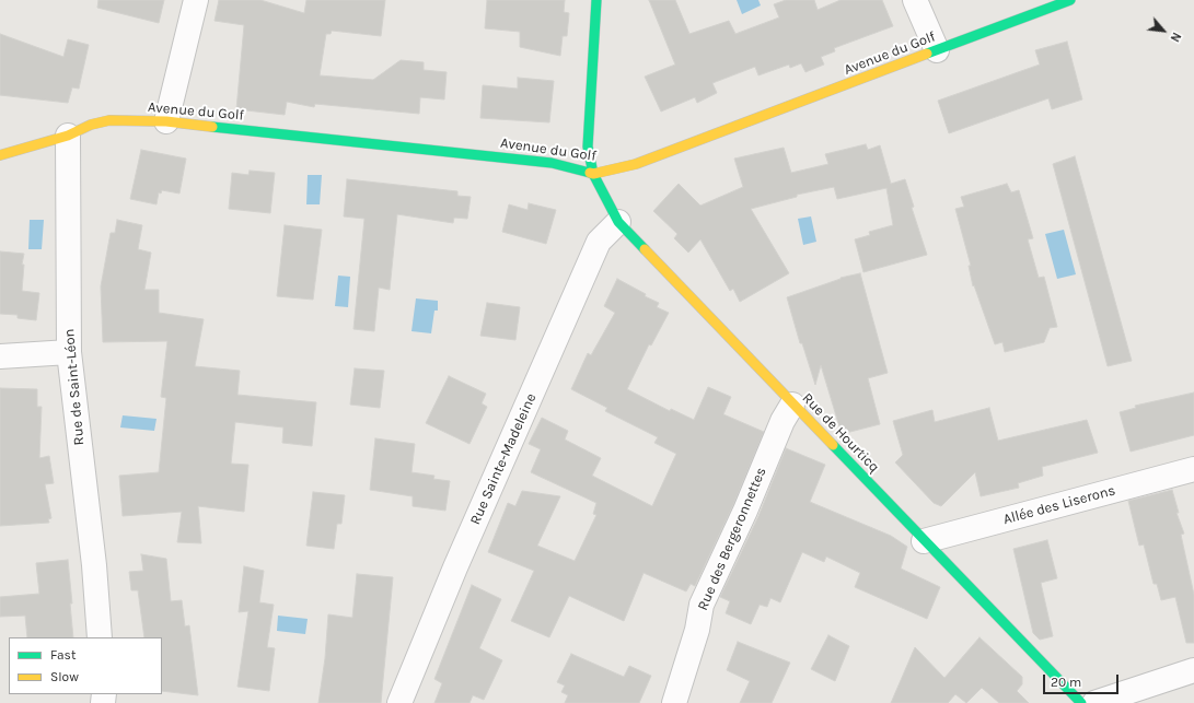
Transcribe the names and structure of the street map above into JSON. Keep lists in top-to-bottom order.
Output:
{
  "streets": {
    "street": [
      "Avenue du Golf",
      "Rue de Saint-Léon",
      "Rue de Hourticq",
      "Rue Sainte-Madeleine",
      "Allée des Liserons",
      "Rue des Bergeronnettes"
    ]
  },
  "crossings": [
    ["Avenue du Golf", "Rue de Saint-Léon"],
    ["Avenue du Golf", "Rue de Hourticq"],
    ["Rue de Hourticq", "Rue Sainte-Madeleine"],
    ["Rue de Hourticq", "Allée des Liserons"],
    ["Rue de Hourticq", "Rue des Bergeronnettes"]
  ],
  "legend": ["Fast", "Slow"],
  "scale_bar": "20 m",
  "north": "bottom right"
}
